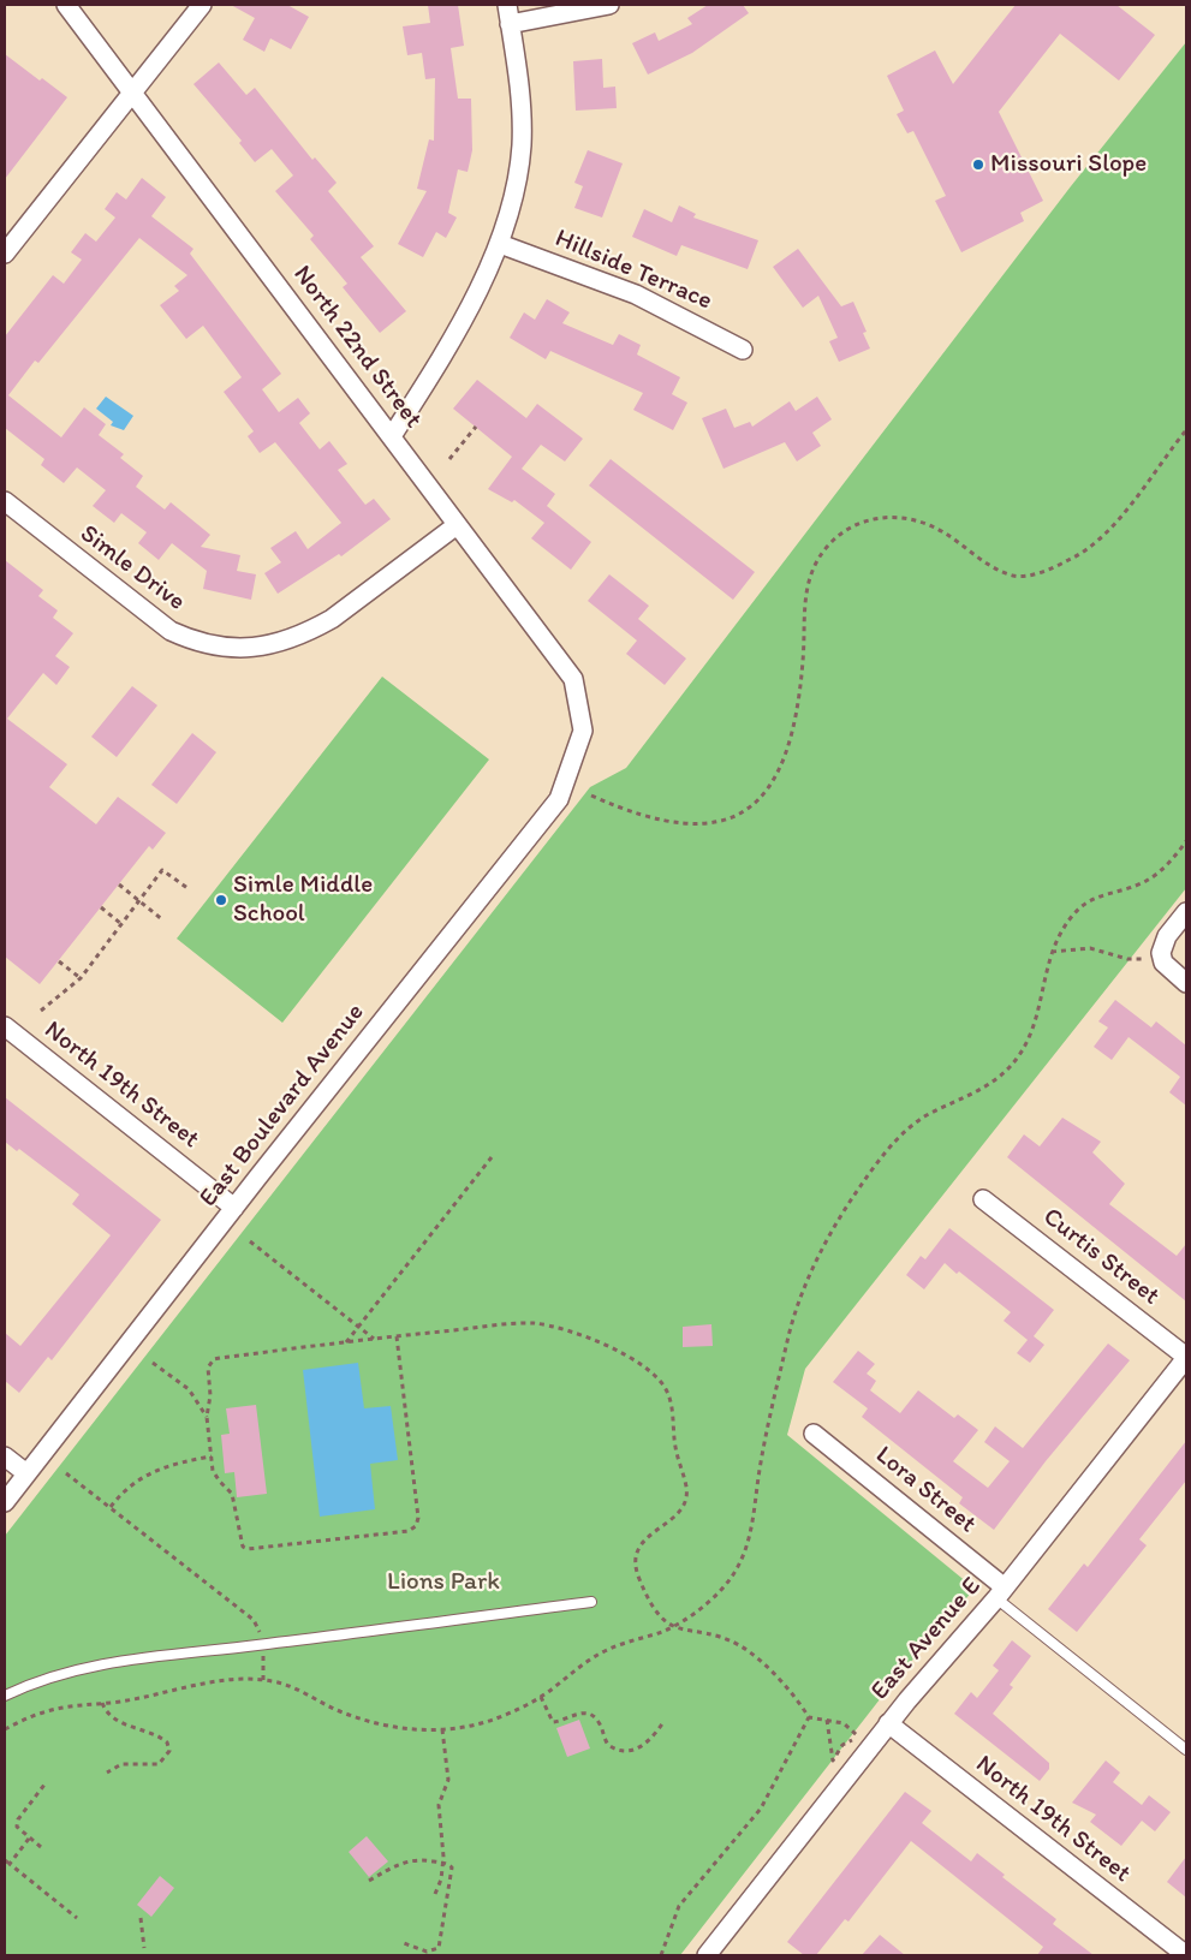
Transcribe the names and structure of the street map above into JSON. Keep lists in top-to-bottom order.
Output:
{
  "streets": {
    "street": [
      "Hillside Terrace",
      "North 22nd Street",
      "Simle Drive",
      "North 19th Street",
      "East Boulevard Avenue",
      "Curtis Street",
      "Lora Street",
      "East Avenue E"
    ]
  },
  "crossings": [
    ["North 22nd Street", "Simle Drive"],
    ["North 22nd Street", "East Boulevard Avenue"],
    ["North 19th Street", "East Boulevard Avenue"],
    ["North 19th Street", "East Avenue E"],
    ["Curtis Street", "East Avenue E"],
    ["Lora Street", "East Avenue E"]
  ],
  "parks": ["Lions Park"],
  "places": ["Missouri Slope", "Simle Middle School"]
}
